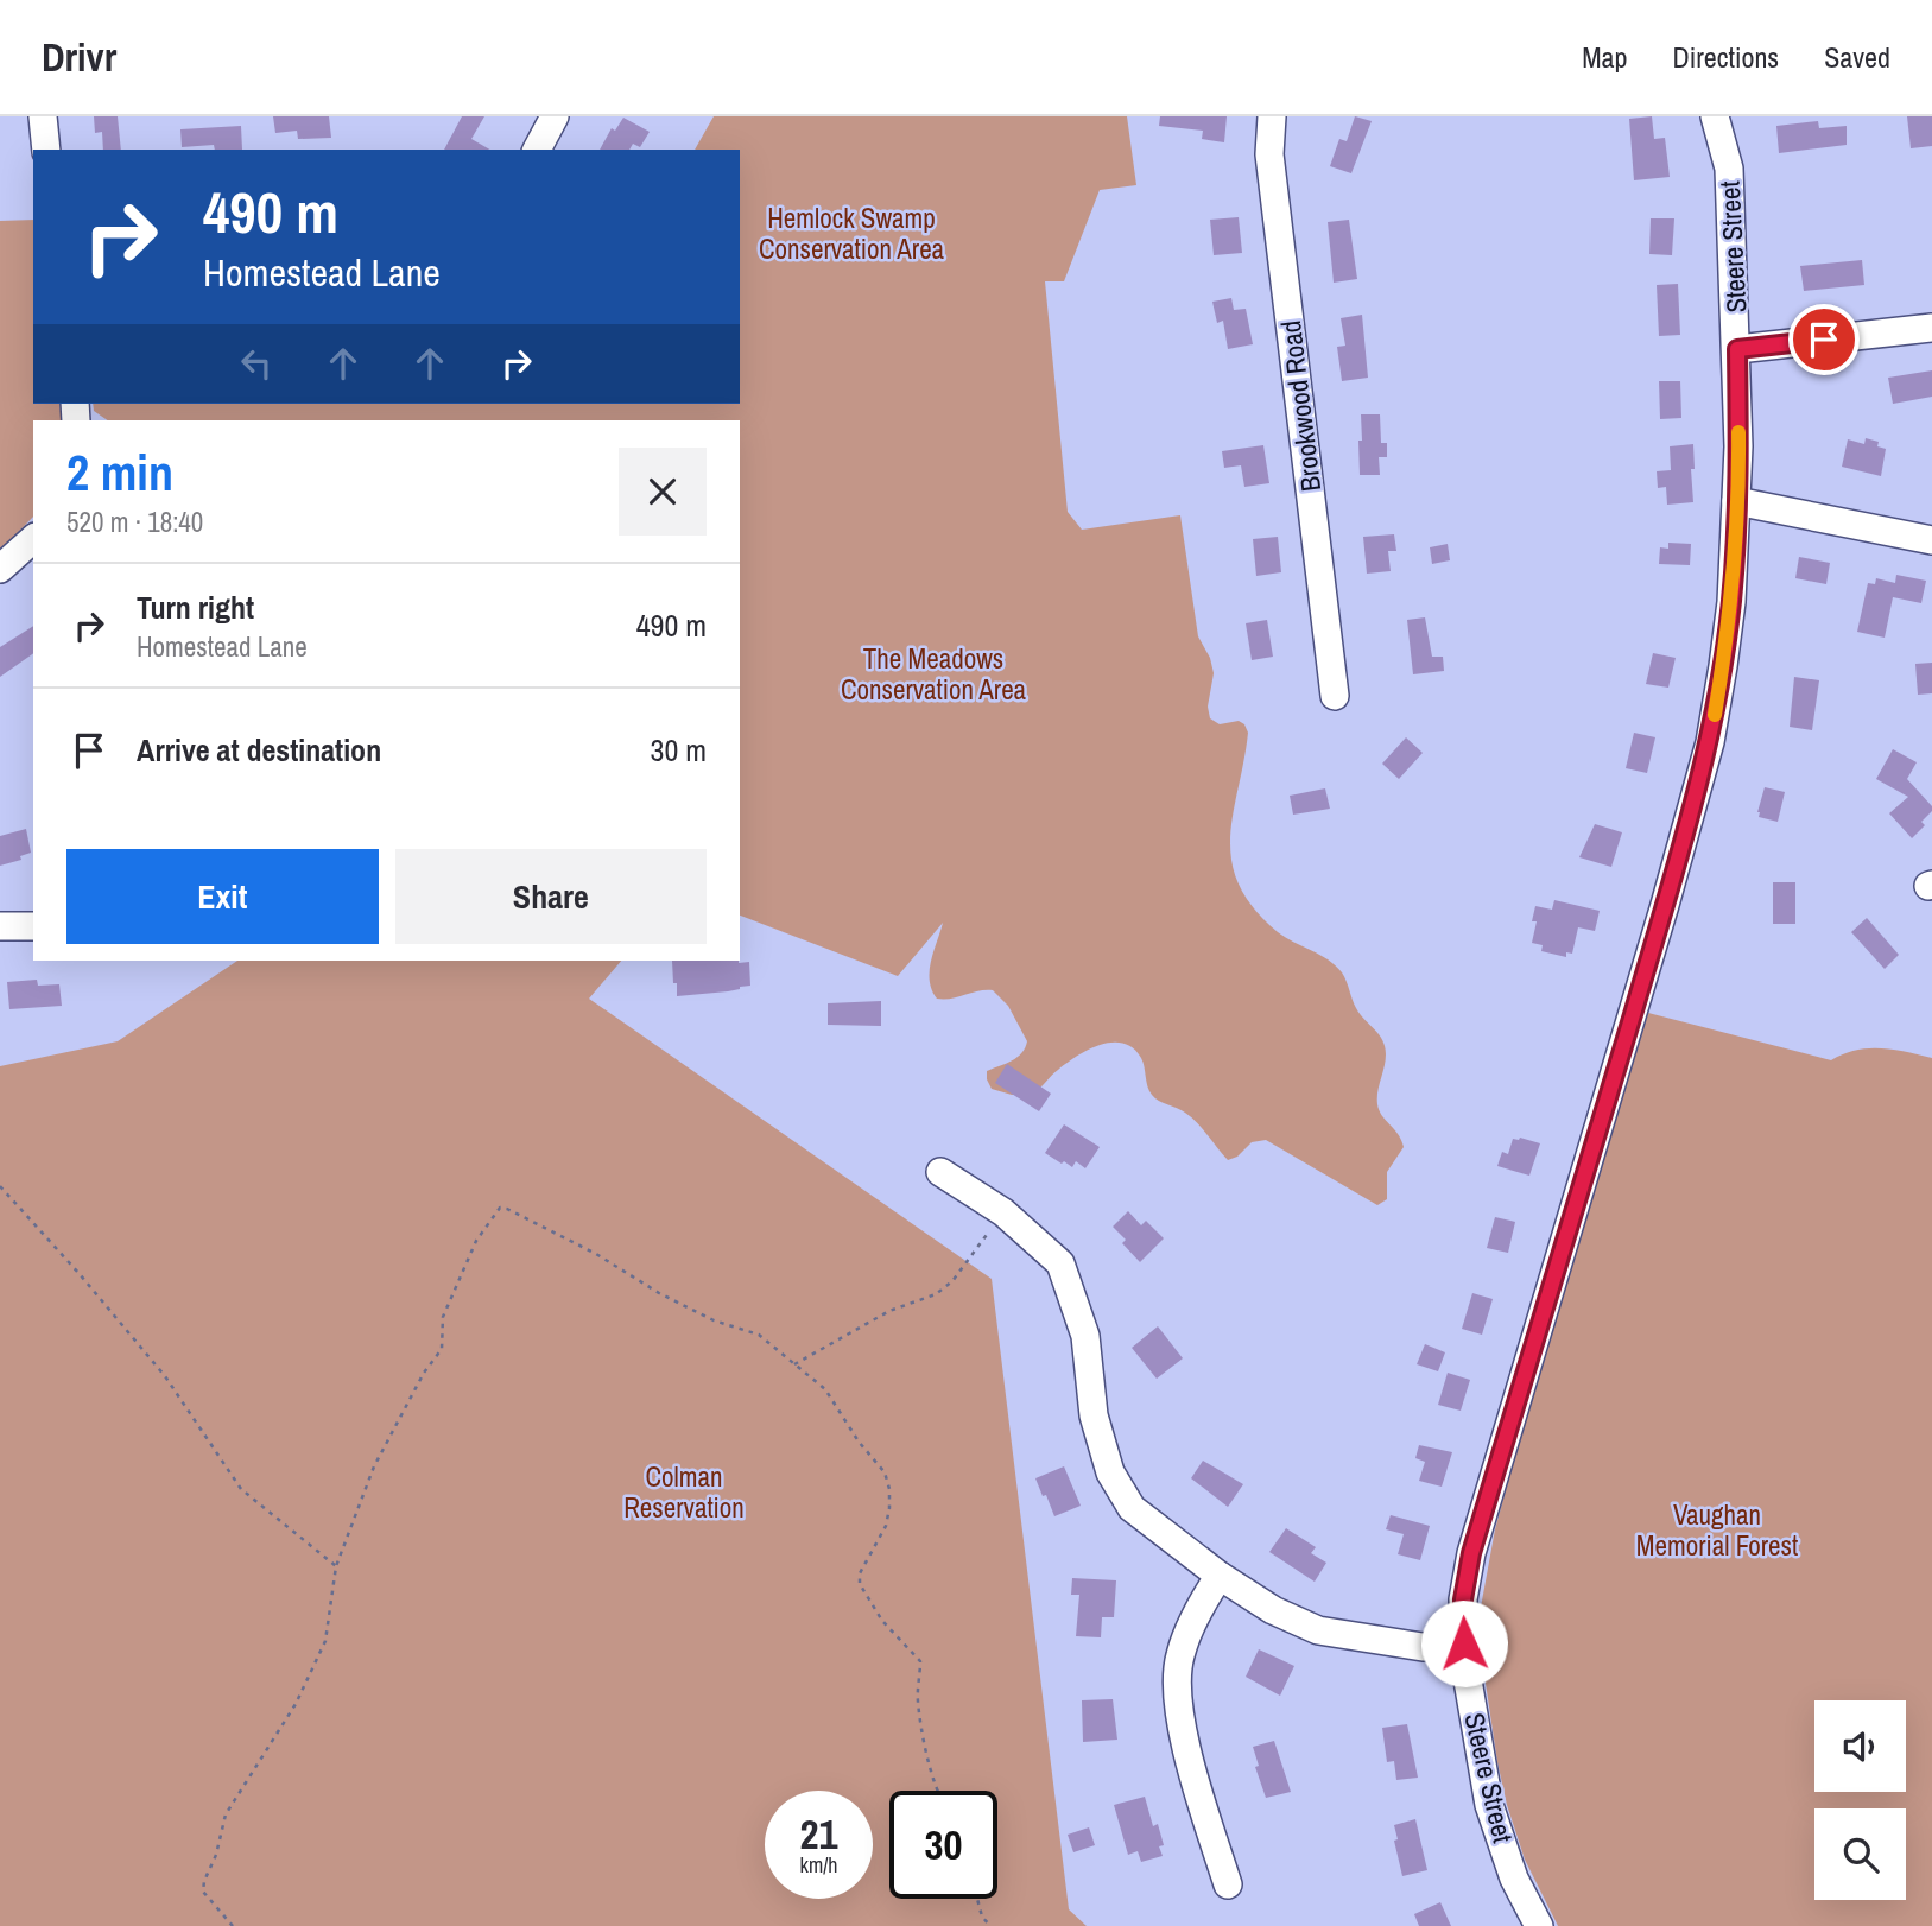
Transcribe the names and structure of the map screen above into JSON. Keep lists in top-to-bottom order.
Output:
{
  "streets": {
    "street": ["Steere Street", "Brookwood Road"]
  },
  "parks": [
    "Hemlock Swamp Conservation Area",
    "The Meadows Conservation Area",
    "Colman Reservation",
    "Vaughan Memorial Forest"
  ],
  "page": {
    "header": "Drivr",
    "nav": ["Map", "Directions", "Saved"],
    "turn": ["490 m", "Homestead Lane"],
    "heading": ["2 min", "520 m · 18:40"],
    "list": [
      {
        "name": "Turn right",
        "note": "Homestead Lane",
        "value": "490 m"
      },
      {
        "name": "Arrive at destination",
        "value": "30 m"
      }
    ],
    "buttons": ["Exit", "Share"],
    "speed": "21 km/h",
    "limit": "30"
  }
}
